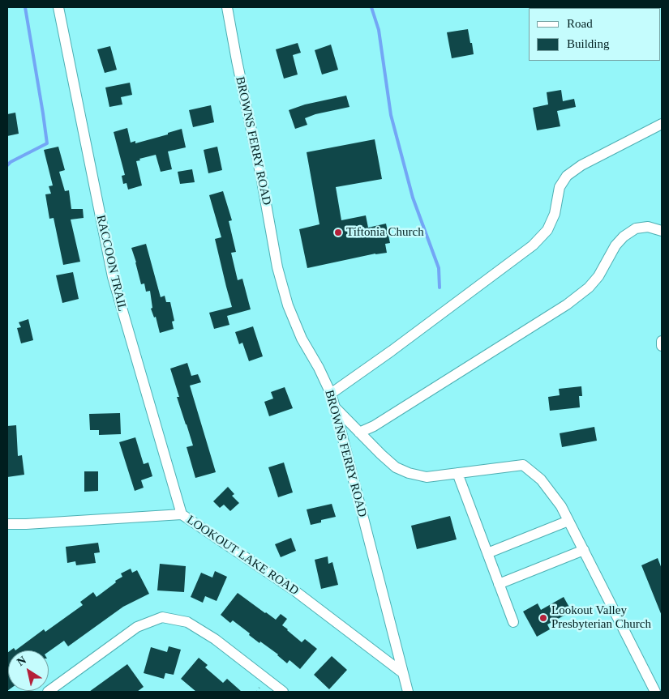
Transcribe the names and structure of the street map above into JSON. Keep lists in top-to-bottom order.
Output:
{
  "streets": {
    "street": ["BROWNS FERRY ROAD", "RACCOON TRAIL", "LOOKOUT LAKE ROAD"]
  },
  "crossings": [
    ["BROWNS FERRY ROAD", "LOOKOUT LAKE ROAD"],
    ["RACCOON TRAIL", "LOOKOUT LAKE ROAD"]
  ],
  "places": ["Tiftonia Church", "Lookout Valley Presbyterian Church"],
  "legend": ["Road", "Building"],
  "north": "top left"
}
